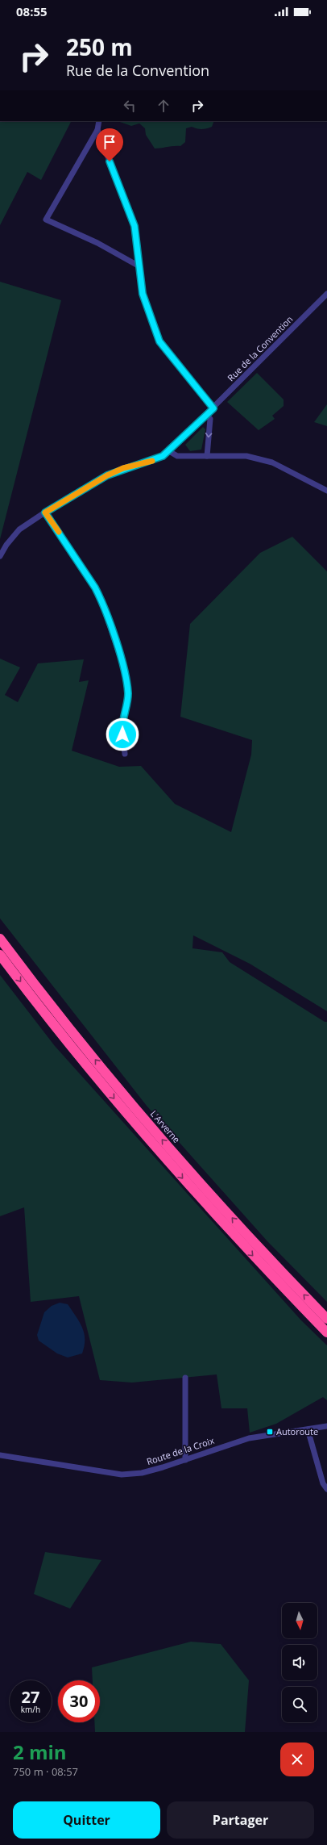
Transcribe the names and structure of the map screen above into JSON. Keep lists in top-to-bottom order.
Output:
{
  "streets": {
    "highway": ["L'Arverne"],
    "street": ["Rue de la Convention", "Route de la Croix"]
  },
  "places": {
    "transit": ["Autoroute"]
  },
  "north": "bottom",
  "page": {
    "status": "08:55",
    "turn": ["250 m", "Rue de la Convention"],
    "speed": "27 km/h",
    "limit": "30",
    "heading": ["2 min", "750 m · 08:57"],
    "buttons": ["Quitter", "Partager"]
  }
}
